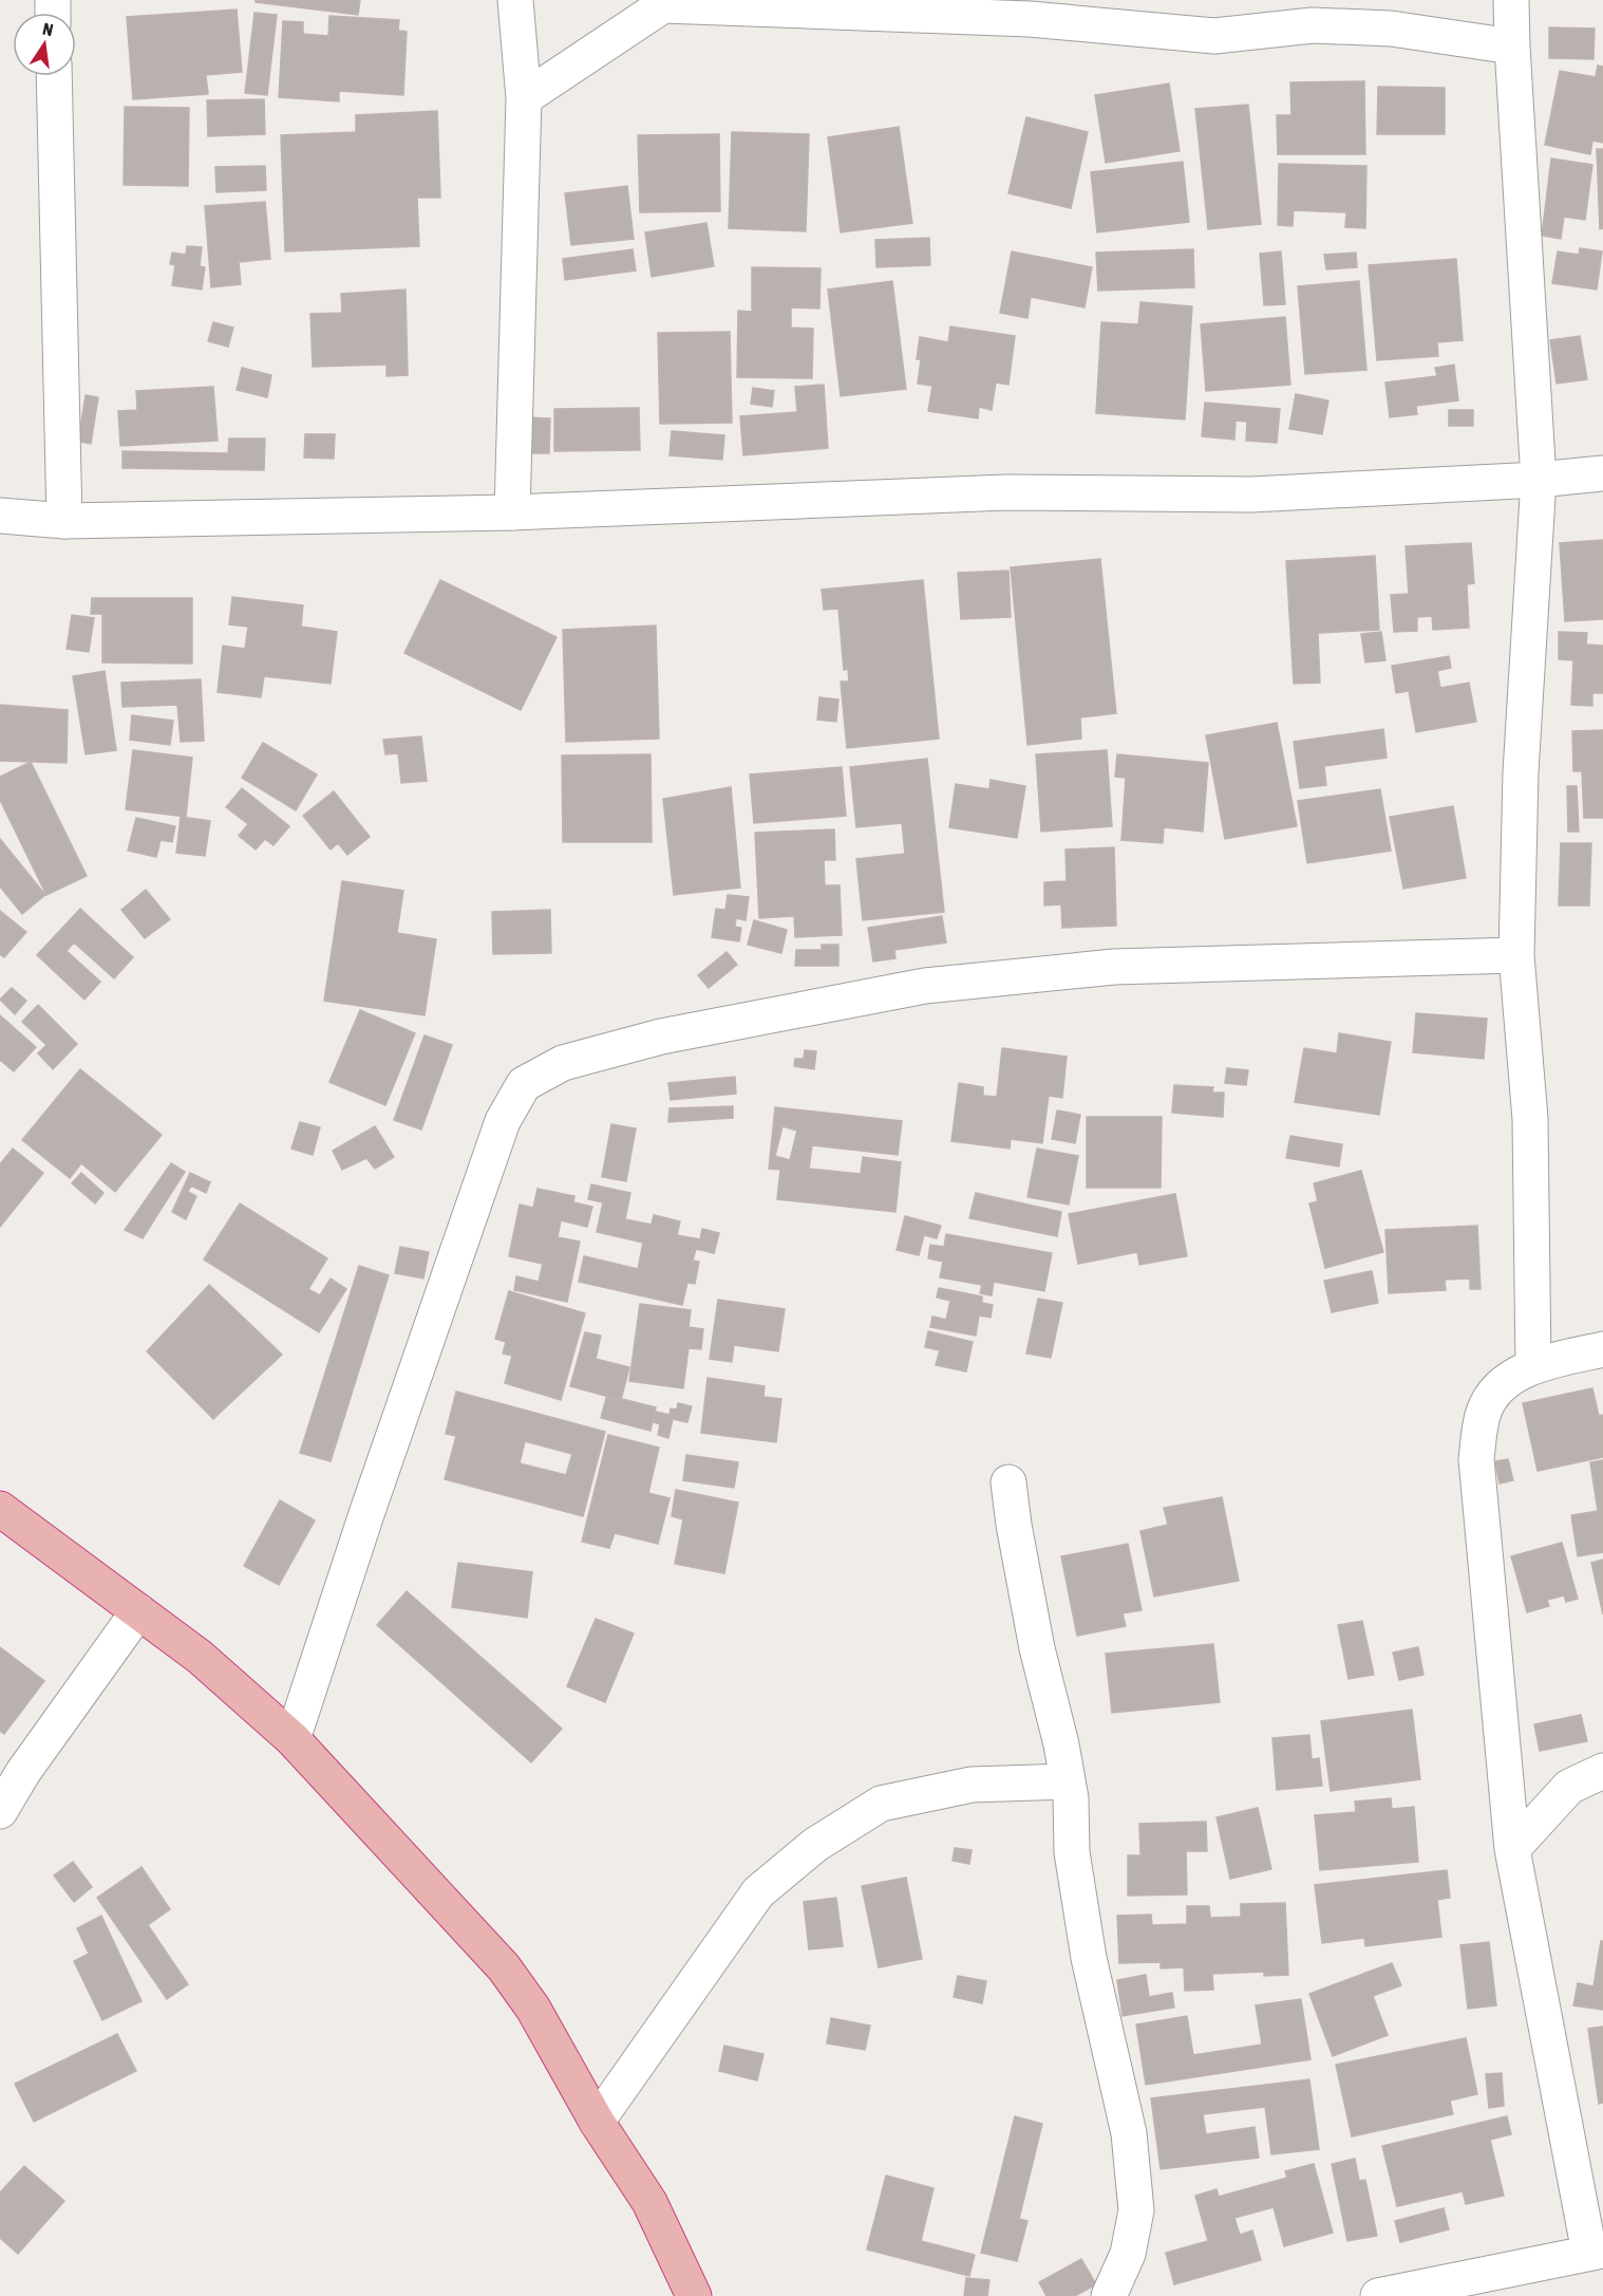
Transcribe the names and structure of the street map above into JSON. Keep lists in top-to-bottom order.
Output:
{
  "north": "top"
}
